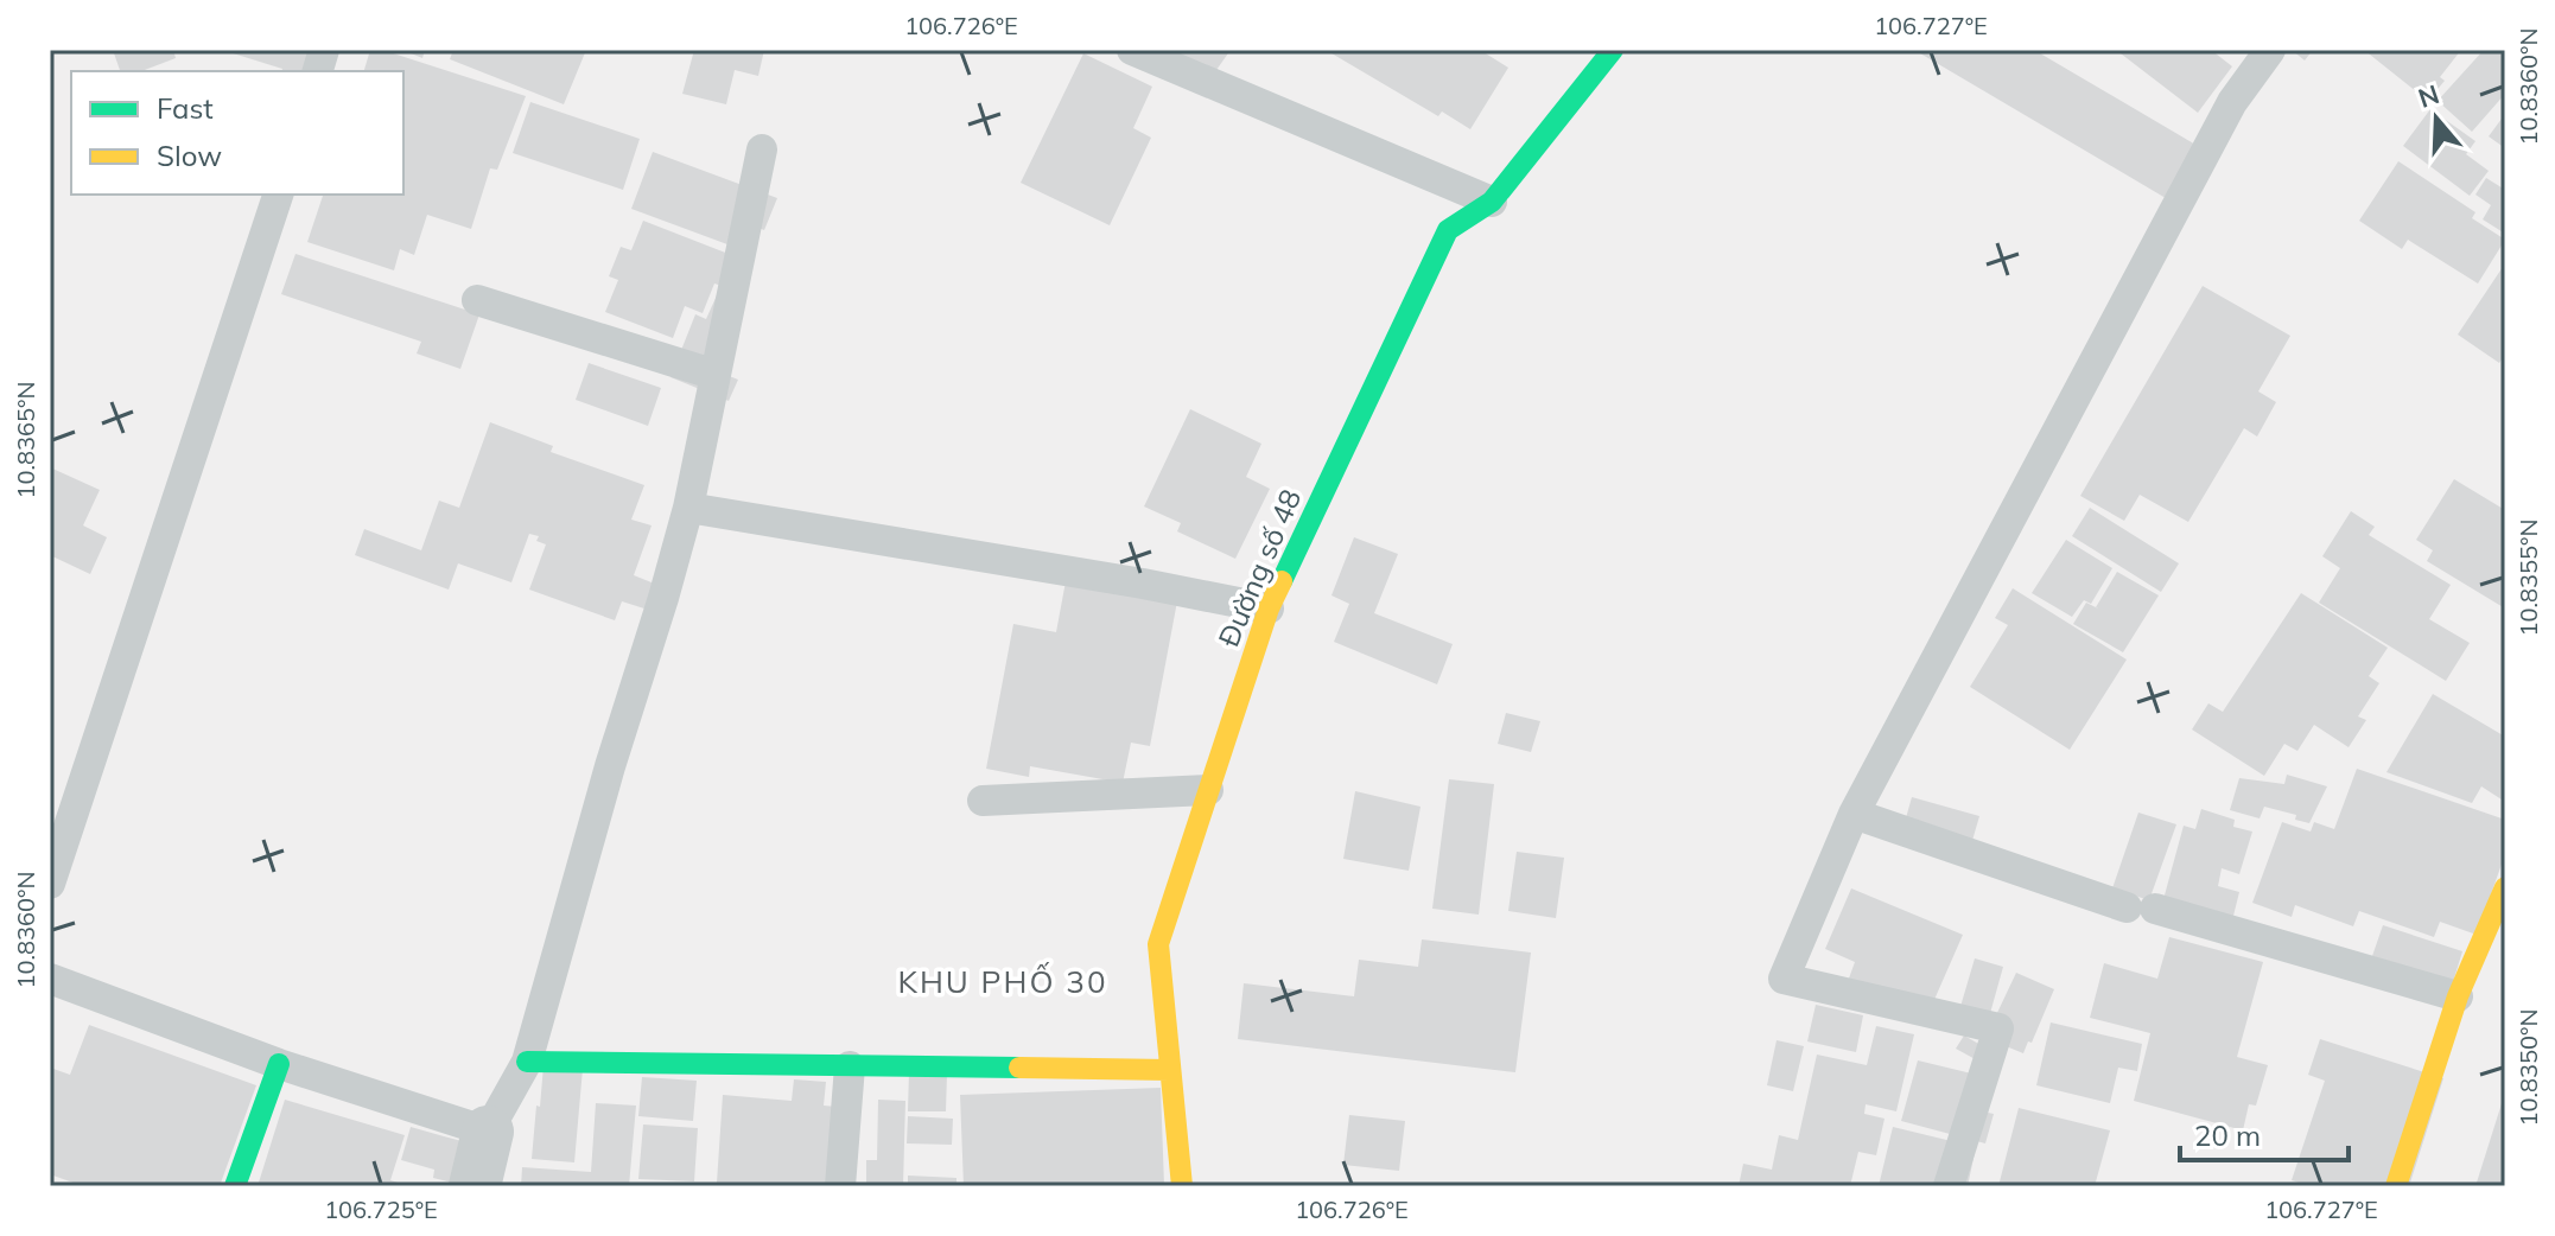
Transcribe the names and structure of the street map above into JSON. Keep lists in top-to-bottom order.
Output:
{
  "streets": {
    "street": ["Đường số 48"]
  },
  "districts": ["KHU PHỐ 30"],
  "legend": ["Fast", "Slow"],
  "scale_bar": "20 m",
  "north": "top",
  "coordinates": [
    "106.726°E",
    "106.727°E",
    "10.8360°N",
    "10.8365°N",
    "10.8355°N",
    "10.8350°N",
    "106.725°E"
  ]
}
